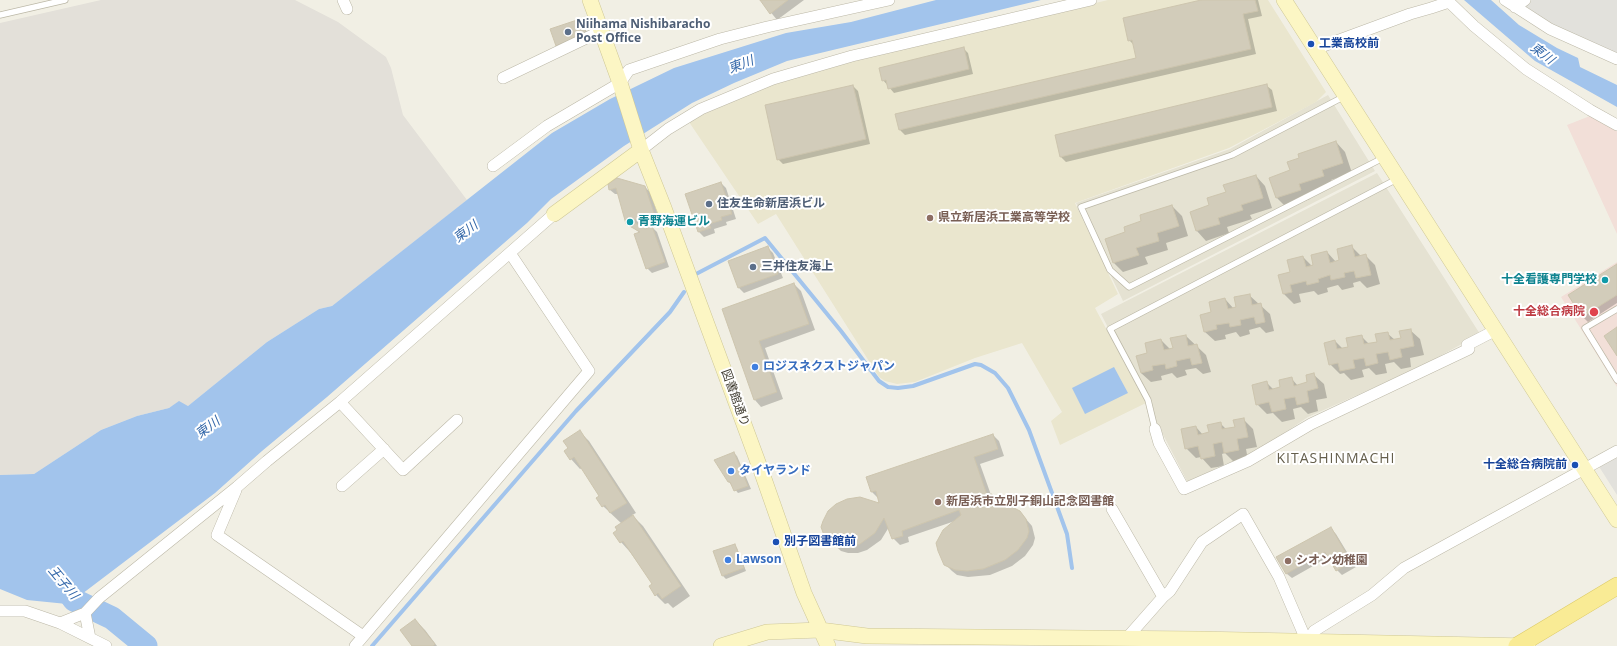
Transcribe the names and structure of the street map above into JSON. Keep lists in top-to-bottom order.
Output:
{
  "streets": {
    "street": ["図書館通り"]
  },
  "districts": ["KITASHINMACHI"],
  "water": ["東川", "王子川"],
  "places": [
    "Niihama Nishibaracho Post Office",
    "工業高校前",
    "住友生命新居浜ビル",
    "県立新居浜工業高等学校",
    "青野海運ビル",
    "三井住友海上",
    "十全看護専門学校",
    "十全総合病院",
    "ロジスネクストジャパン",
    "十全総合病院前",
    "タイヤランド",
    "新居浜市立別子銅山記念図書館",
    "別子図書館前",
    "Lawson",
    "シオン幼稚園"
  ]
}
